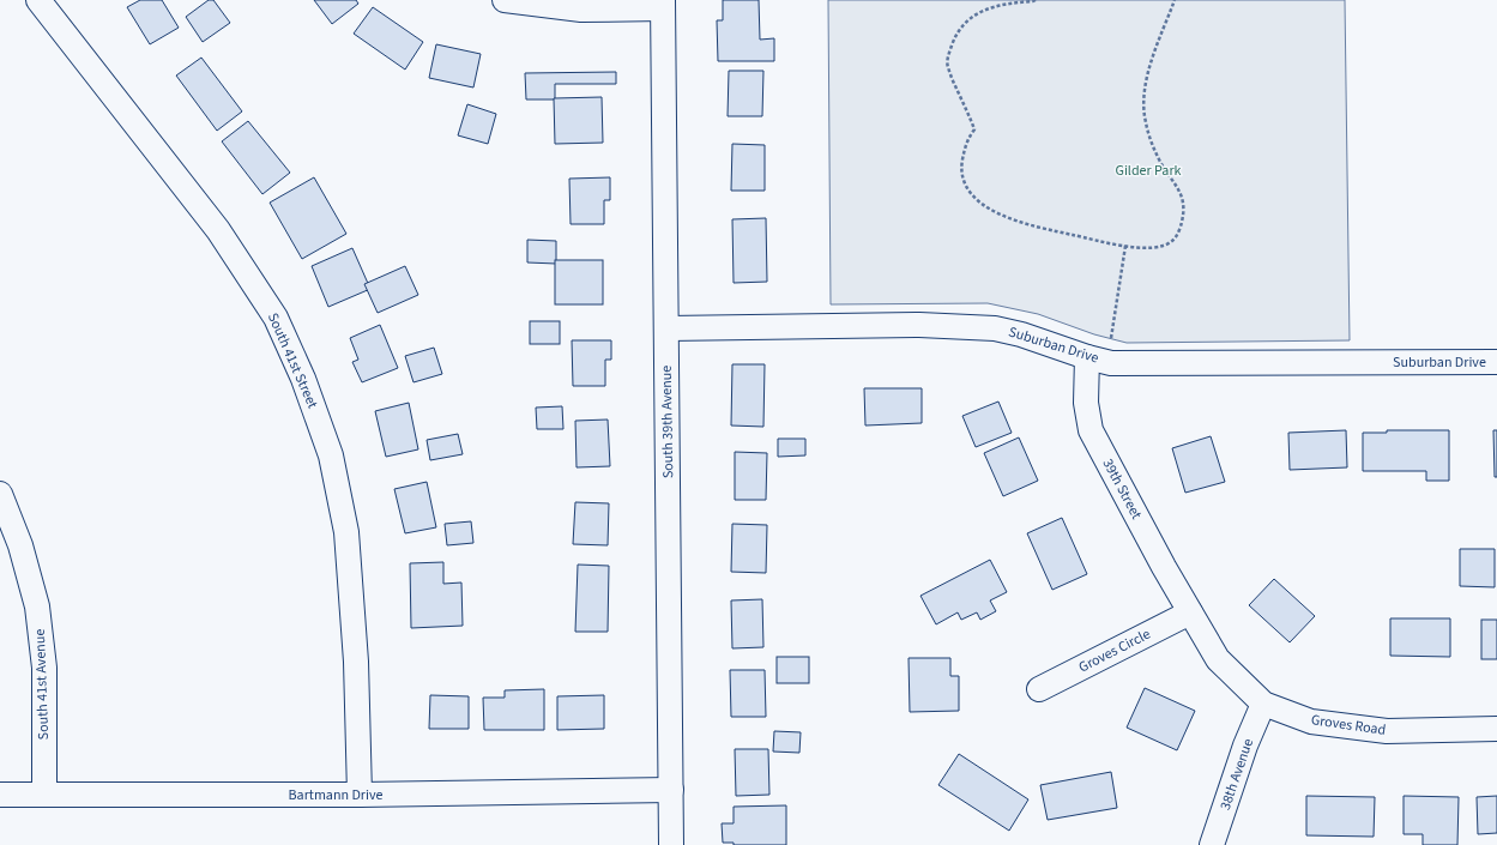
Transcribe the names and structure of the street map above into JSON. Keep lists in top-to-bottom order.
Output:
{
  "streets": {
    "street": [
      "Suburban Drive",
      "South 41st Street",
      "South 39th Avenue",
      "39th Street",
      "Groves Circle",
      "South 41st Avenue",
      "Groves Road",
      "38th Avenue",
      "Bartmann Drive"
    ]
  },
  "crossings": [
    ["Suburban Drive", "South 39th Avenue"],
    ["Suburban Drive", "39th Street"],
    ["South 41st Street", "Bartmann Drive"],
    ["South 39th Avenue", "Bartmann Drive"],
    ["39th Street", "Groves Circle"],
    ["39th Street", "Groves Road"],
    ["Groves Circle", "Groves Road"],
    ["South 41st Avenue", "Bartmann Drive"],
    ["Groves Road", "38th Avenue"]
  ],
  "parks": ["Gilder Park"]
}
